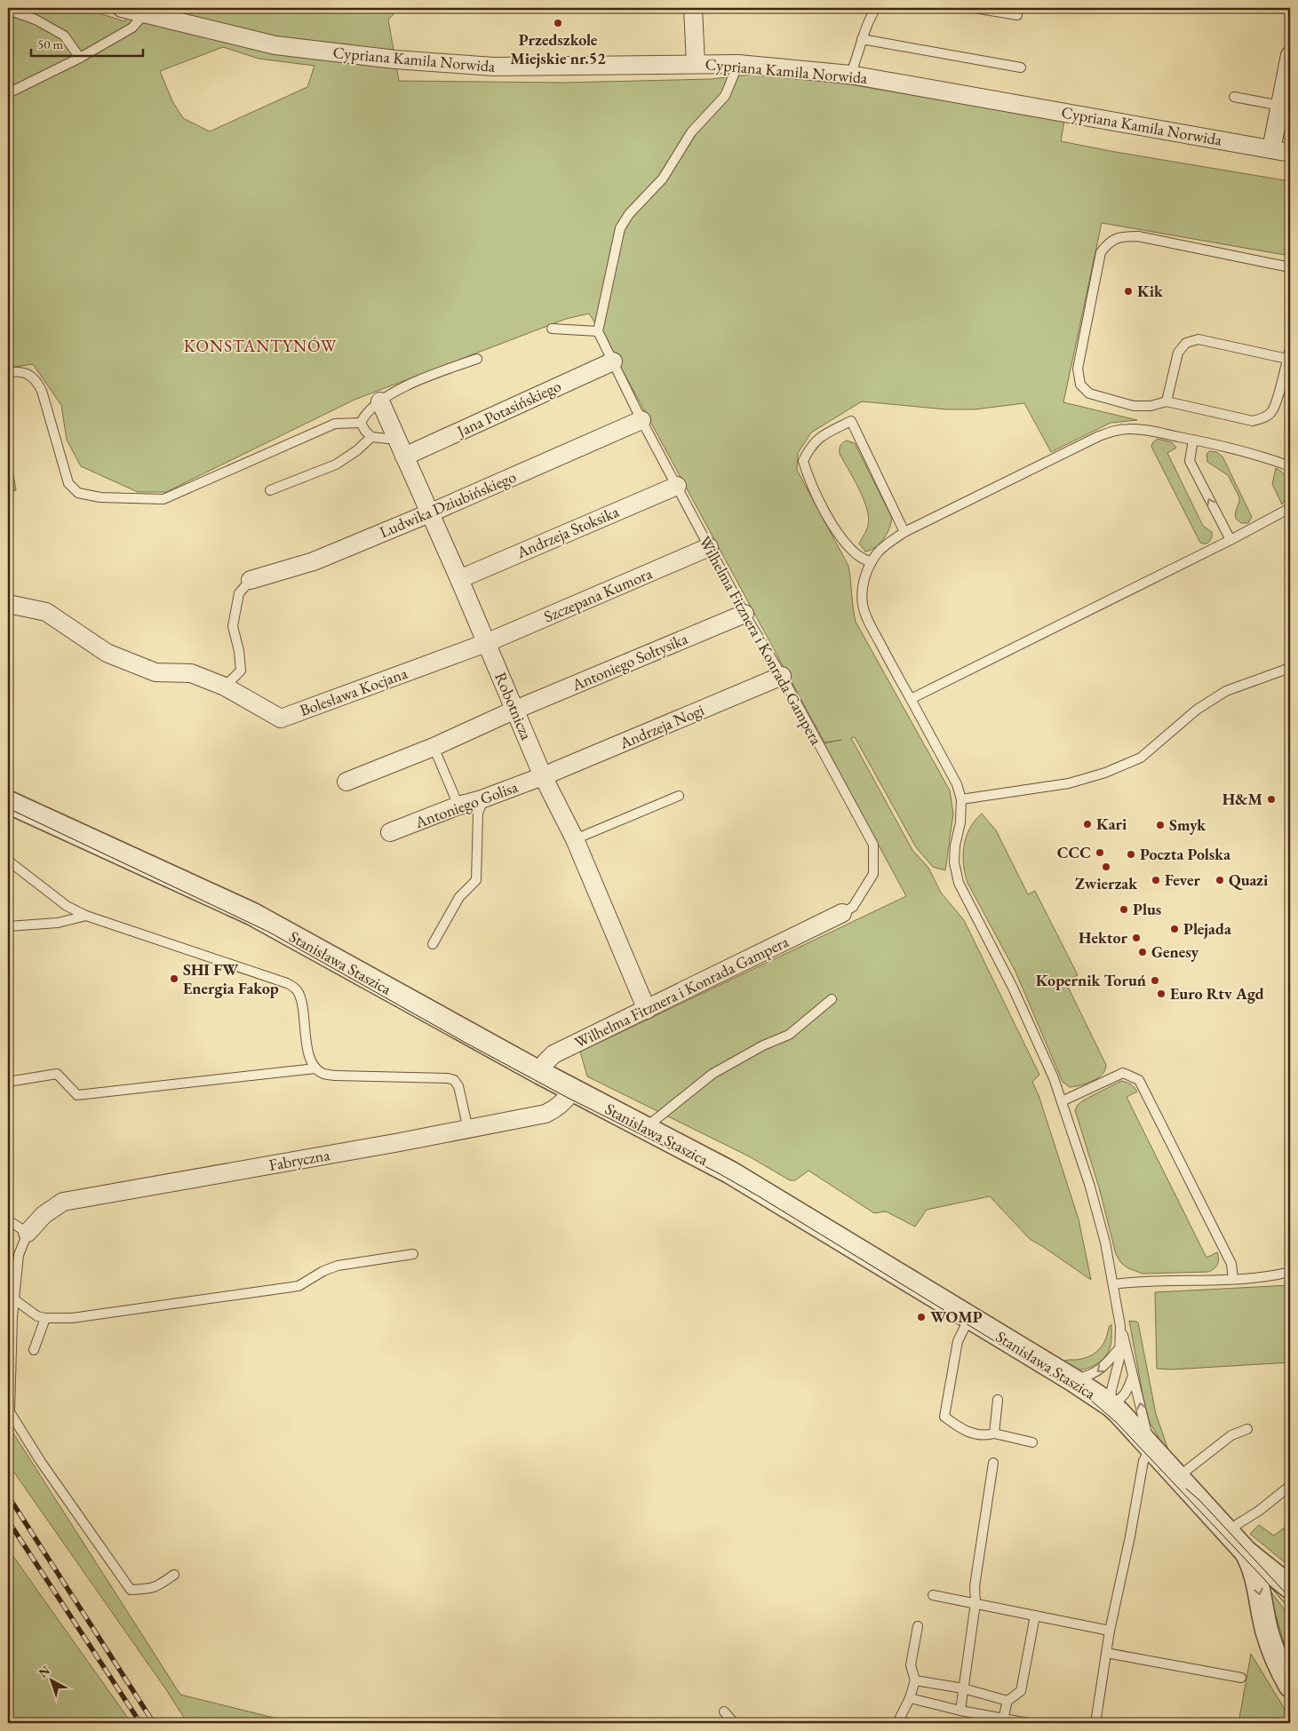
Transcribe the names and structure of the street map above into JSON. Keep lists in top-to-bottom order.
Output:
{
  "streets": {
    "street": [
      "Cypriana Kamila Norwida",
      "Jana Potasińskiego",
      "Ludwika Dziubińskiego",
      "Andrzeja Stoksika",
      "Szczepana Kumora",
      "Wilhelma Fitznera i Konrada Gampera",
      "Antoniego Sołtysika",
      "Bolesława Kocjana",
      "Robotnicza",
      "Andrzeja Nogi",
      "Antoniego Golisa",
      "Stanisława Staszica",
      "Fabryczna"
    ]
  },
  "crossings": [
    ["Jana Potasińskiego", "Wilhelma Fitznera i Konrada Gampera"],
    ["Jana Potasińskiego", "Robotnicza"],
    ["Ludwika Dziubińskiego", "Wilhelma Fitznera i Konrada Gampera"],
    ["Ludwika Dziubińskiego", "Robotnicza"],
    ["Andrzeja Stoksika", "Wilhelma Fitznera i Konrada Gampera"],
    ["Andrzeja Stoksika", "Robotnicza"],
    ["Szczepana Kumora", "Wilhelma Fitznera i Konrada Gampera"],
    ["Szczepana Kumora", "Bolesława Kocjana"],
    ["Szczepana Kumora", "Robotnicza"],
    ["Wilhelma Fitznera i Konrada Gampera", "Antoniego Sołtysika"],
    ["Wilhelma Fitznera i Konrada Gampera", "Robotnicza"],
    ["Wilhelma Fitznera i Konrada Gampera", "Andrzeja Nogi"],
    ["Wilhelma Fitznera i Konrada Gampera", "Stanisława Staszica"],
    ["Antoniego Sołtysika", "Robotnicza"],
    ["Bolesława Kocjana", "Robotnicza"],
    ["Robotnicza", "Andrzeja Nogi"],
    ["Robotnicza", "Antoniego Golisa"],
    ["Andrzeja Nogi", "Antoniego Golisa"],
    ["Stanisława Staszica", "Fabryczna"]
  ],
  "districts": ["KONSTANTYNÓW"],
  "places": [
    "Przedszkole Miejskie nr.52",
    "Kik",
    "H&M",
    "Kari",
    "Smyk",
    "CCC",
    "Poczta Polska",
    "Zwierzak",
    "Fever",
    "Quazi",
    "Plus",
    "Plejada",
    "Hektor",
    "Genesy",
    "SHI FW Energia Fakop",
    "Kopernik Toruń",
    "Euro Rtv Agd",
    "WOMP"
  ],
  "scale_bar": "50 m",
  "north": "top left"
}
